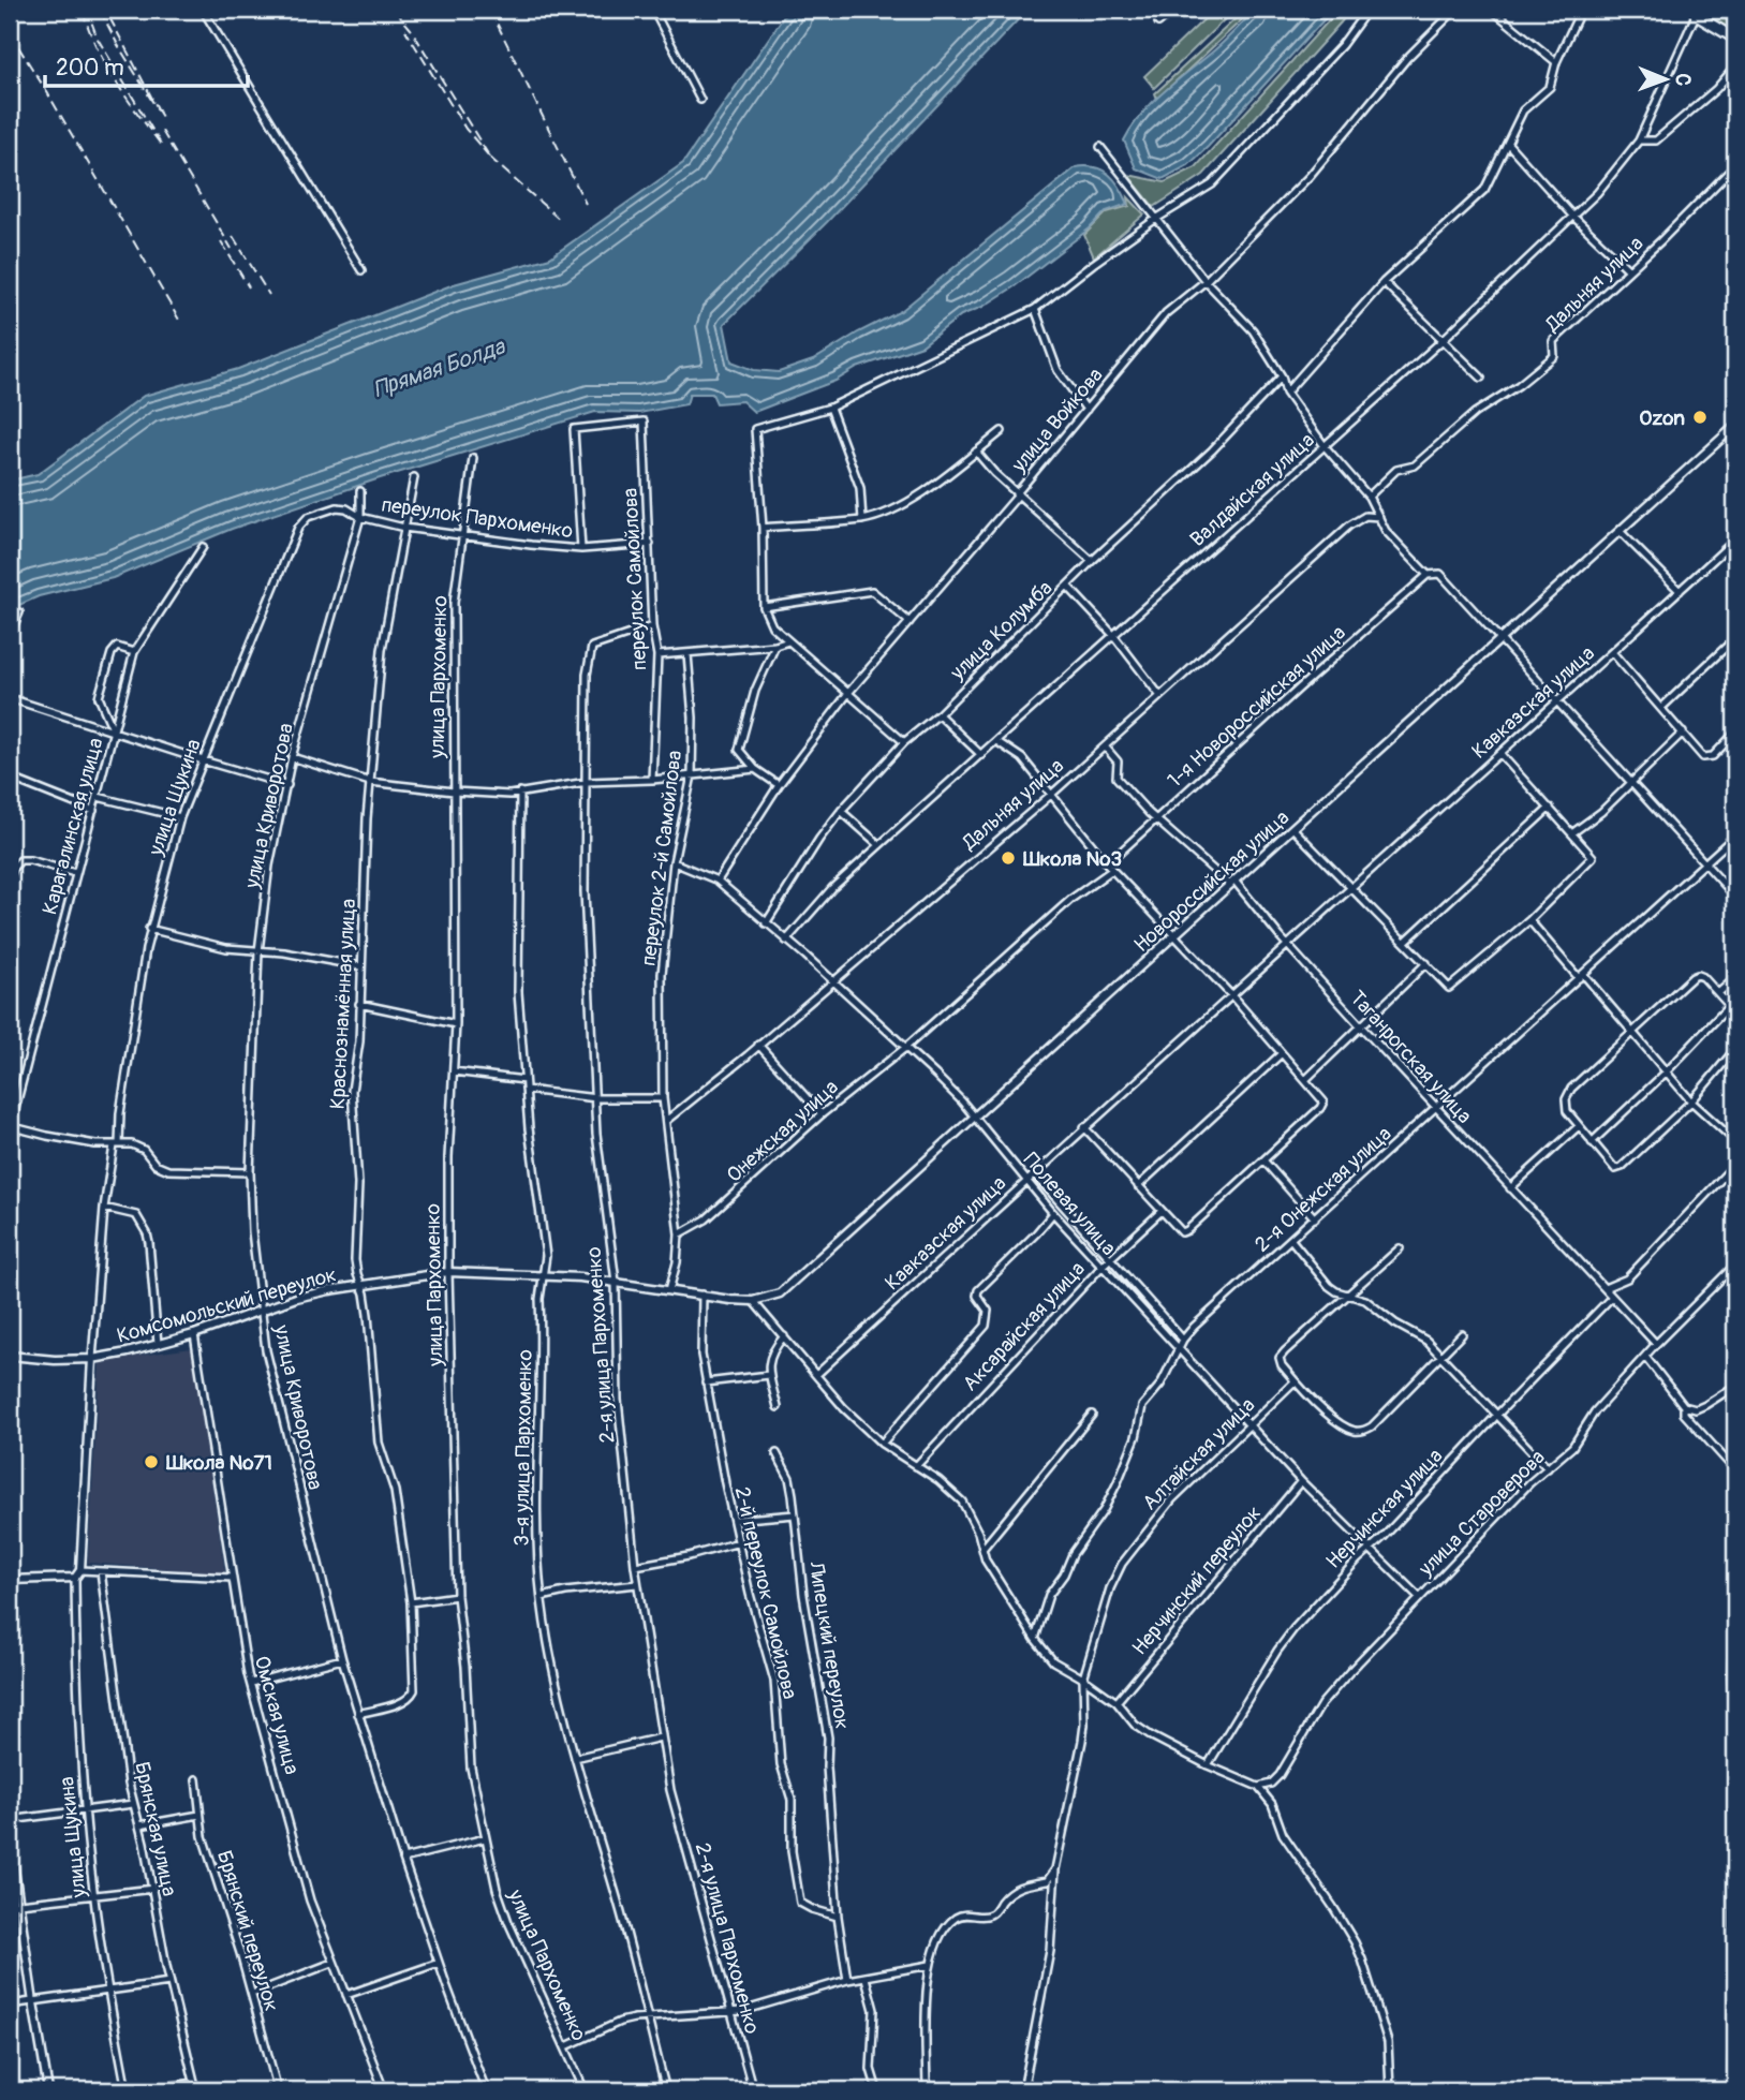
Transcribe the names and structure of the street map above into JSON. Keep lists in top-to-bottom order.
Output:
{
  "streets": {
    "street": [
      "Дальняя улица",
      "улица Войкова",
      "Валдайская улица",
      "переулок Пархоменко",
      "переулок Самойлова",
      "улица Колумба",
      "улица Пархоменко",
      "Кавказская улица",
      "1-я Новороссийская улица",
      "улица Щукина",
      "улица Криворотова",
      "Карагалинская улица",
      "переулок 2-й Самойлова",
      "Новороссийская улица",
      "Краснознамённая улица",
      "Таганрогская улица",
      "Онежская улица",
      "2-я Онежская улица",
      "Полевая улица",
      "Комсомольский переулок",
      "Аксарайская улица",
      "2-я улица Пархоменко",
      "3-я улица Пархоменко",
      "Алтайская улица",
      "Нерчинская улица",
      "улица Староверова",
      "Нерчинский переулок",
      "2-й переулок Самойлова",
      "Липецкий переулок",
      "Омская улица",
      "Брянская улица",
      "Брянский переулок"
    ]
  },
  "crossings": [
    ["Дальняя улица", "переулок 2-й Самойлова"],
    ["Дальняя улица", "Таганрогская улица"],
    ["Дальняя улица", "Полевая улица"],
    ["улица Войкова", "Полевая улица"],
    ["Валдайская улица", "Полевая улица"],
    ["переулок Пархоменко", "переулок Самойлова"],
    ["переулок Пархоменко", "улица Пархоменко"],
    ["переулок Пархоменко", "улица Щукина"],
    ["переулок Пархоменко", "улица Криворотова"],
    ["переулок Пархоменко", "Краснознамённая улица"],
    ["переулок Самойлова", "2-я улица Пархоменко"],
    ["улица Колумба", "Полевая улица"],
    ["улица Пархоменко", "Комсомольский переулок"],
    ["Кавказская улица", "Таганрогская улица"],
    ["Кавказская улица", "Полевая улица"],
    ["1-я Новороссийская улица", "Таганрогская улица"],
    ["улица Щукина", "Комсомольский переулок"],
    ["улица Криворотова", "Краснознамённая улица"],
    ["улица Криворотова", "Комсомольский переулок"],
    ["переулок 2-й Самойлова", "Онежская улица"],
    ["переулок 2-й Самойлова", "Полевая улица"],
    ["переулок 2-й Самойлова", "Комсомольский переулок"],
    ["Новороссийская улица", "Таганрогская улица"],
    ["Новороссийская улица", "Полевая улица"],
    ["Новороссийская улица", "Комсомольский переулок"],
    ["Новороссийская улица", "2-й переулок Самойлова"],
    ["Краснознамённая улица", "Комсомольский переулок"],
    ["Таганрогская улица", "2-я Онежская улица"],
    ["Таганрогская улица", "Нерчинская улица"],
    ["Таганрогская улица", "улица Староверова"],
    ["Онежская улица", "Полевая улица"],
    ["2-я Онежская улица", "Полевая улица"],
    ["Полевая улица", "Аксарайская улица"],
    ["Полевая улица", "Алтайская улица"],
    ["Полевая улица", "Нерчинская улица"],
    ["Полевая улица", "улица Староверова"],
    ["Полевая улица", "Нерчинский переулок"],
    ["Комсомольский переулок", "2-я улица Пархоменко"],
    ["Комсомольский переулок", "3-я улица Пархоменко"],
    ["Комсомольский переулок", "Омская улица"],
    ["2-й переулок Самойлова", "Липецкий переулок"]
  ],
  "water": ["Прямая Болда"],
  "places": ["Ozon", "Школа №3", "Школа №71"],
  "scale_bar": "200 m",
  "north": "right"
}
